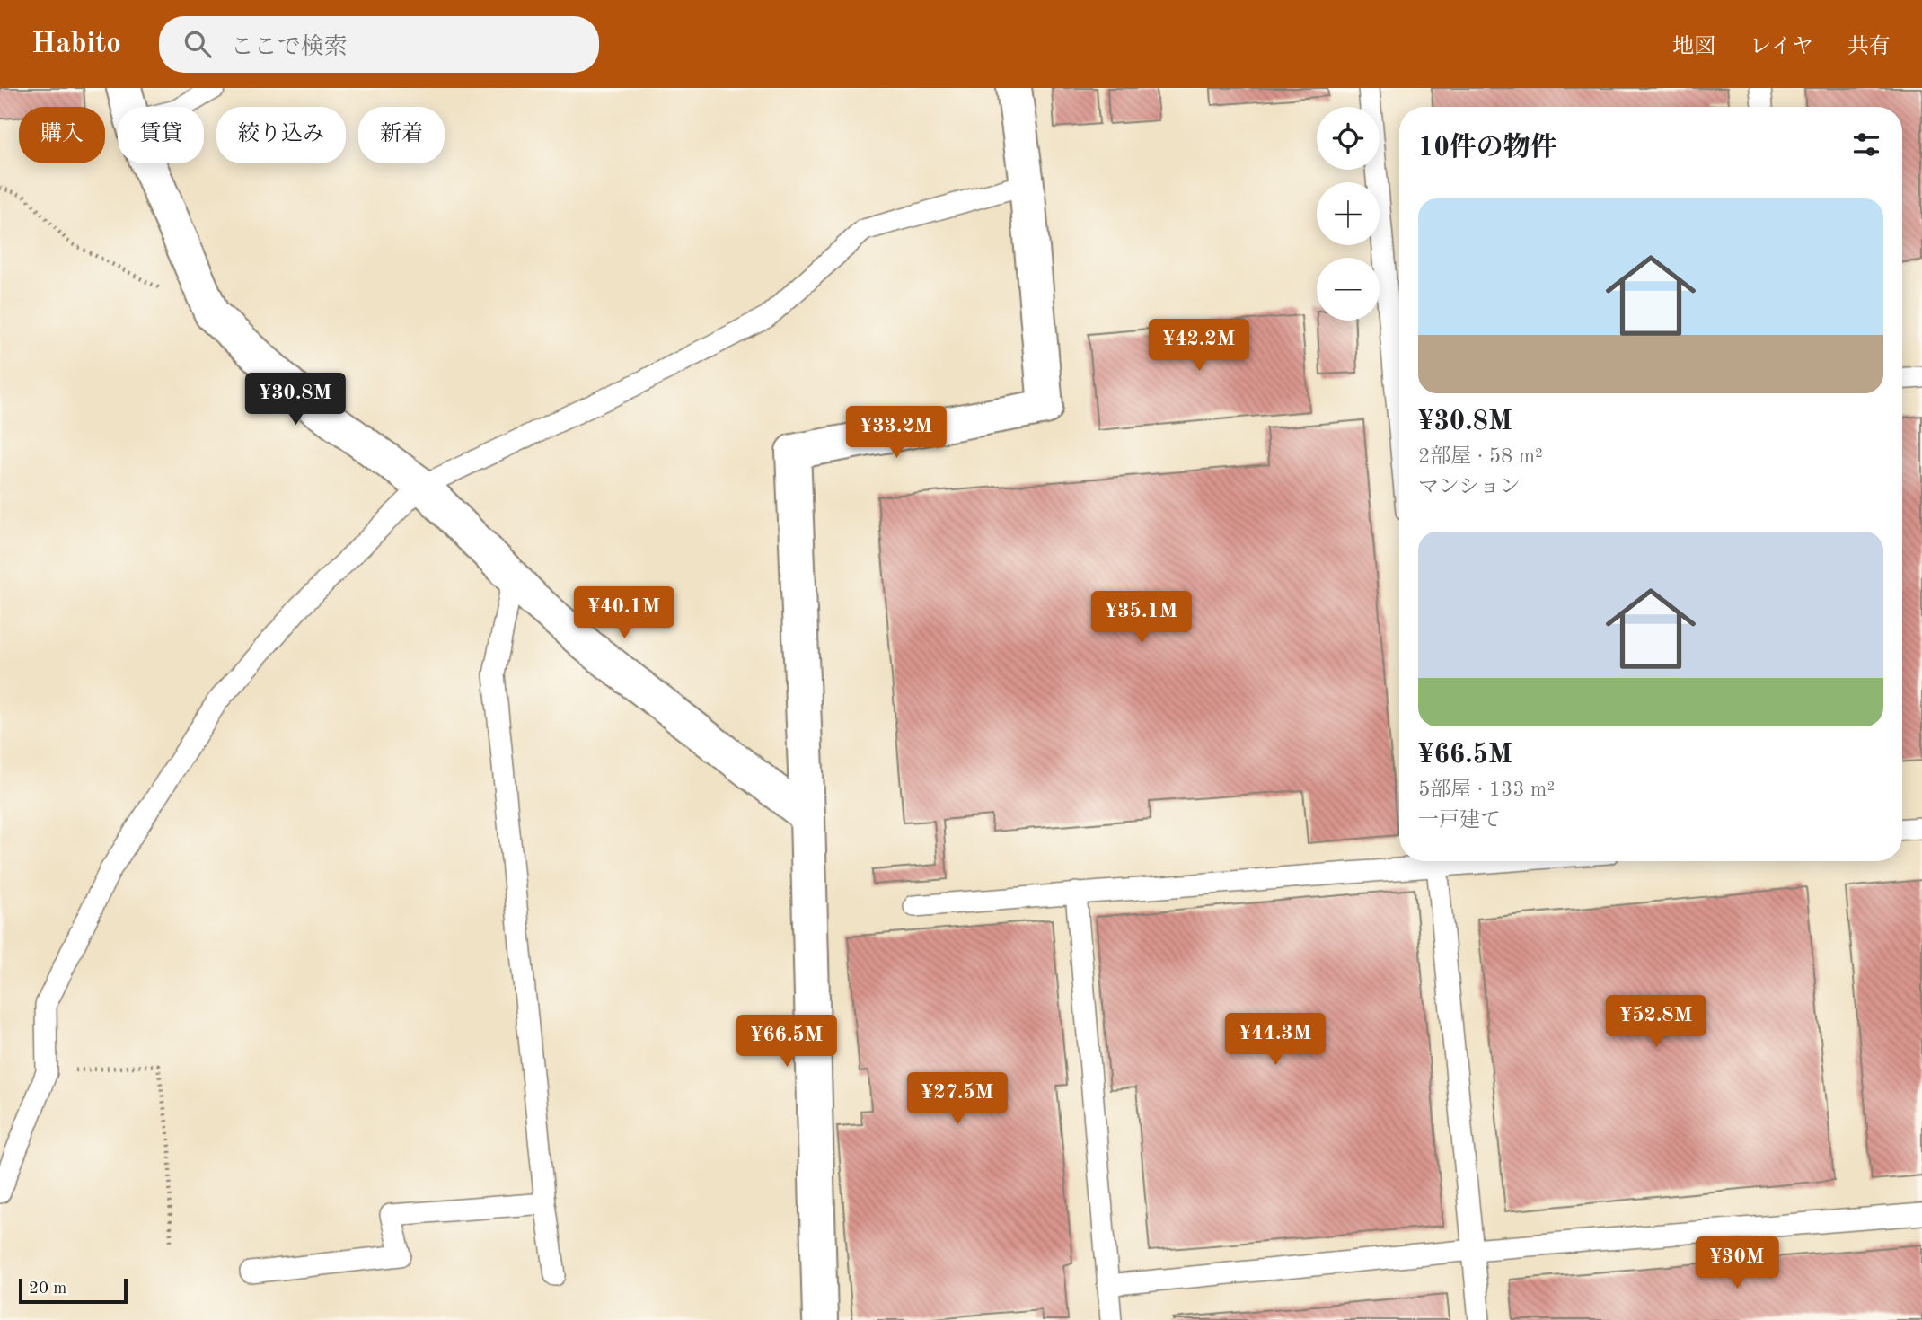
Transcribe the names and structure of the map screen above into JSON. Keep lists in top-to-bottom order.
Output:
{
  "scale_bar": "20 m",
  "page": {
    "header": "Habito",
    "search": "ここで検索",
    "nav": ["地図", "レイヤ", "共有"],
    "map_buttons": ["+", "−"],
    "chip": [
      "購入",
      "賃貸",
      "絞り込み",
      "新着"
    ],
    "heading": "10件の物件",
    "list": [
      {
        "name": "¥30.8M",
        "note": "2部屋 · 58 m² · マンション"
      },
      {
        "name": "¥66.5M",
        "note": "5部屋 · 133 m² · 一戸建て"
      }
    ],
    "price": [
      "¥42.2M",
      "¥30.8M",
      "¥33.2M",
      "¥40.1M",
      "¥35.1M",
      "¥52.8M",
      "¥44.3M",
      "¥66.5M",
      "¥27.5M",
      "¥30M"
    ],
    "scale": "20 m"
  }
}
